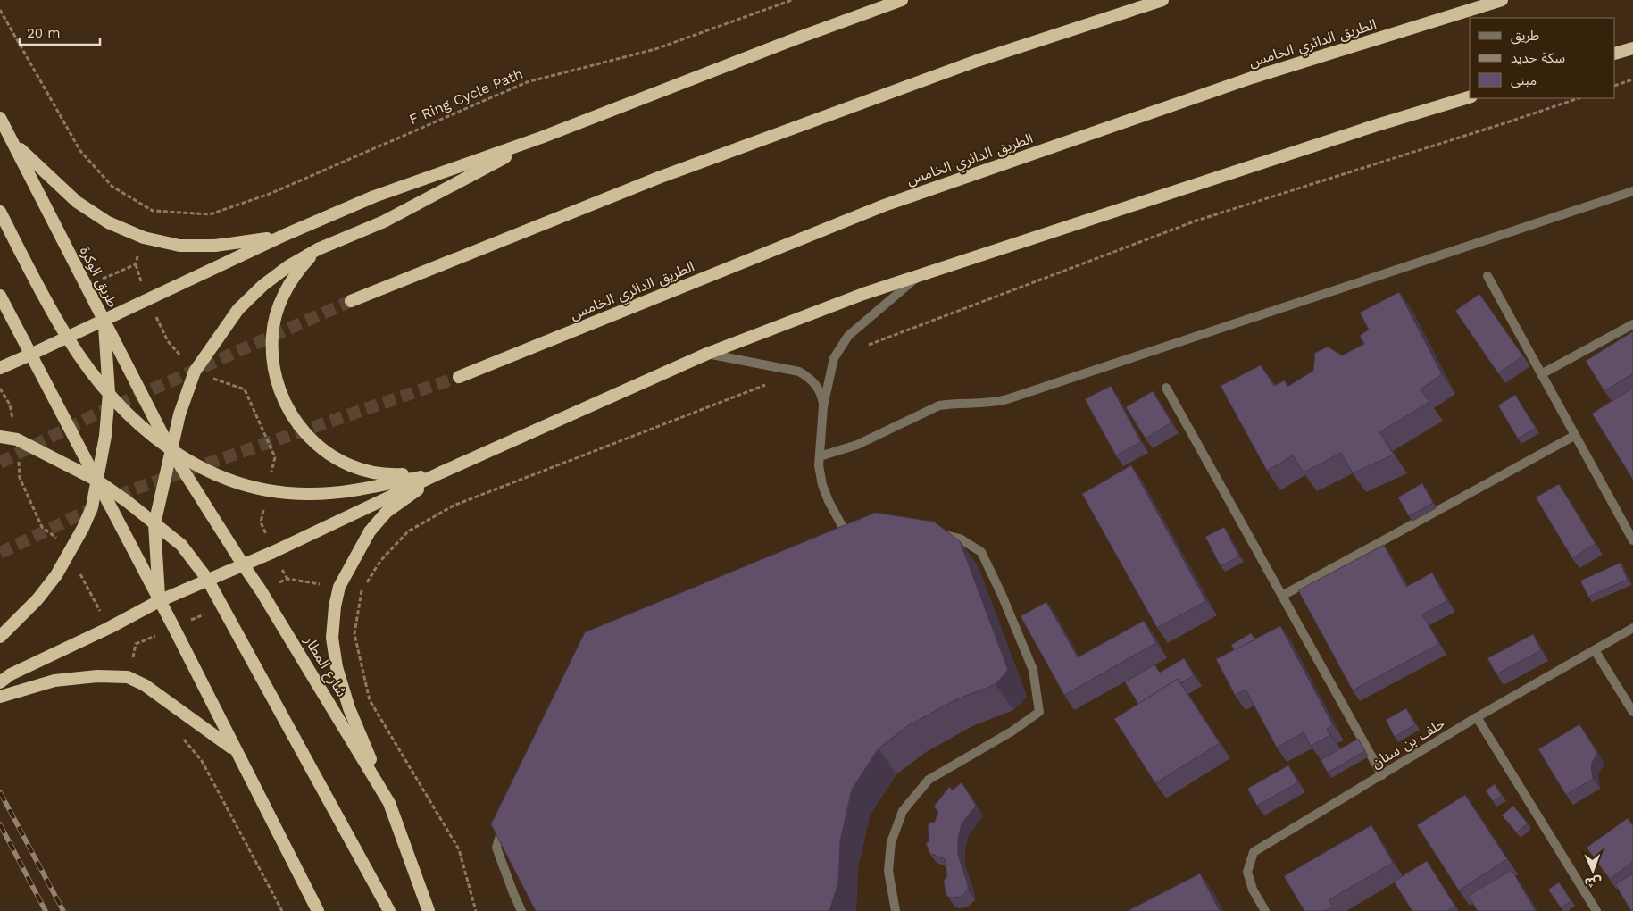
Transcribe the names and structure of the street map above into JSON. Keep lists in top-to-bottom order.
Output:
{
  "streets": {
    "highway": ["الطريق الدائري الخامس", "طريق الوكرة", "شارع المطار"],
    "street": ["خلف بن سنان"],
    "path": ["F Ring Cycle Path"]
  },
  "crossings": [
    ["طريق الوكرة", "شارع المطار"]
  ],
  "legend": ["طريق", "سكة حديد", "مبنى"],
  "scale_bar": "20 m",
  "north": "bottom"
}
